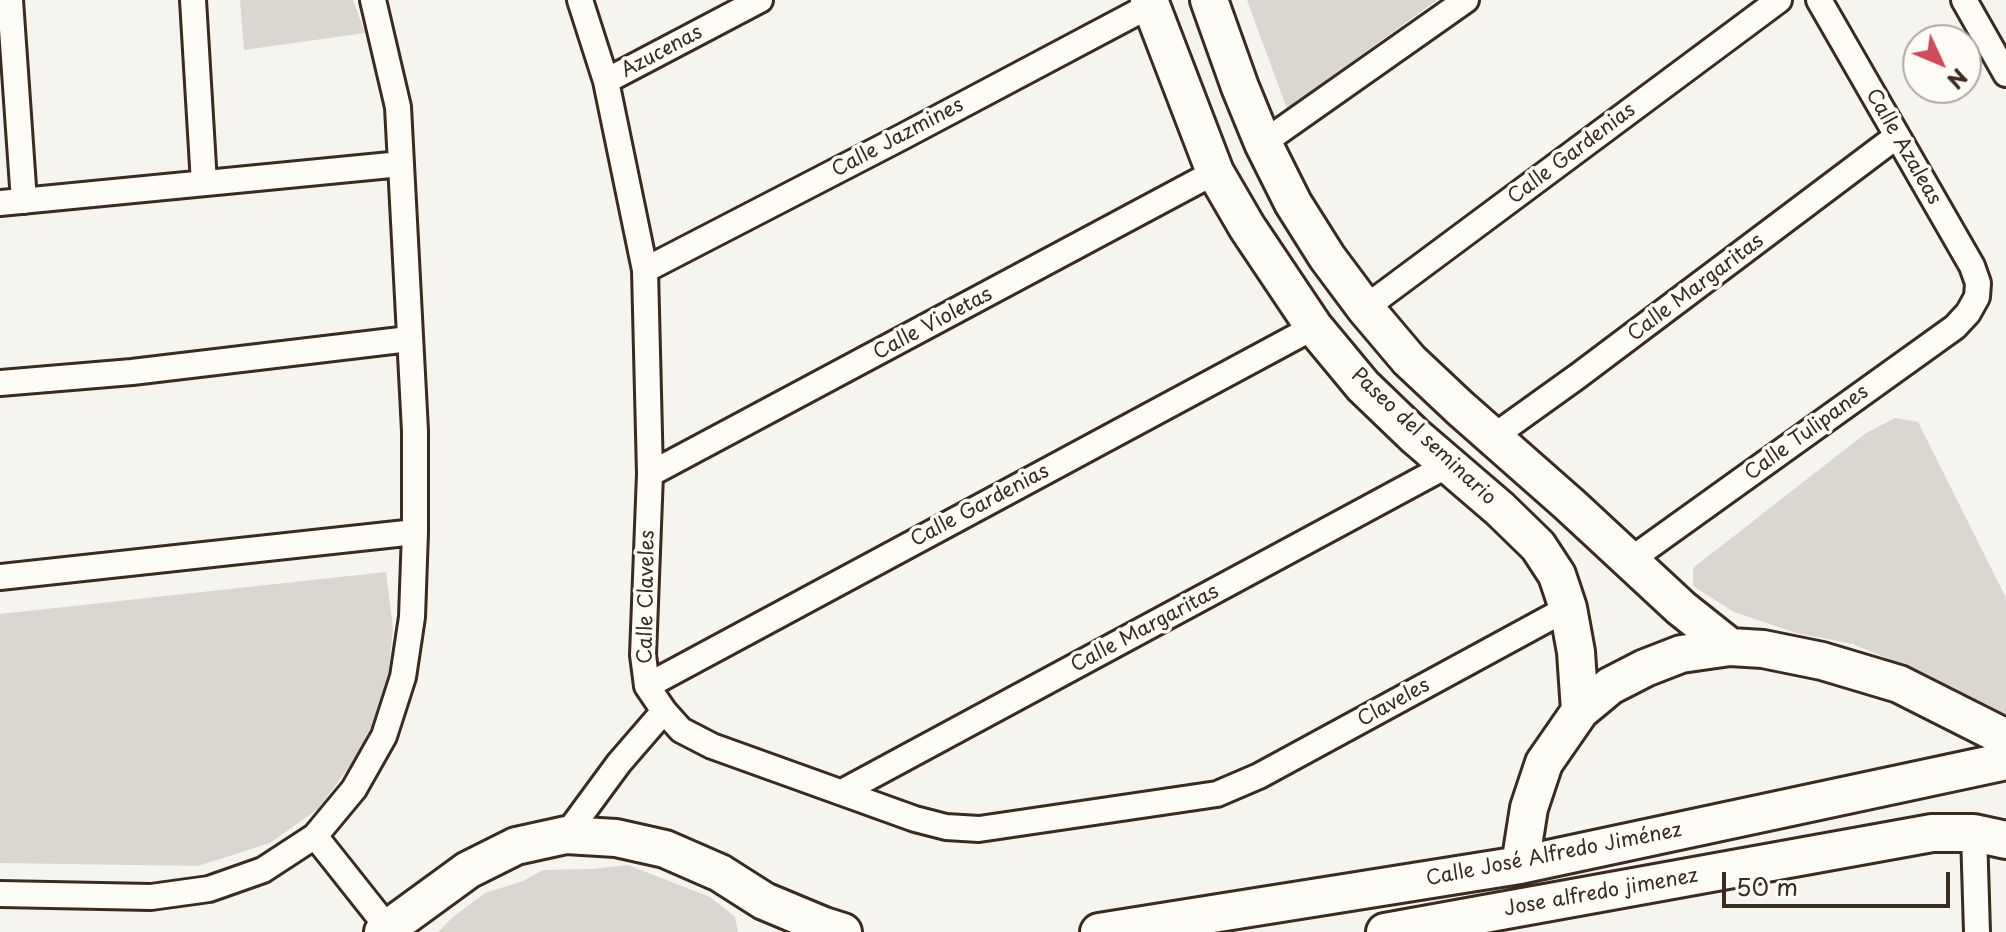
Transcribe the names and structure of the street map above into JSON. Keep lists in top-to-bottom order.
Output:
{
  "streets": {
    "street": [
      "Azucenas",
      "Calle Jazmines",
      "Calle Azaleas",
      "Calle Gardenias",
      "Calle Margaritas",
      "Calle Violetas",
      "Calle Tulipanes",
      "Paseo del seminario",
      "Calle Claveles",
      "Claveles",
      "Calle José Alfredo Jiménez",
      "Jose alfredo jimenez"
    ]
  },
  "crossings": [
    ["Azucenas", "Calle Claveles"],
    ["Calle Jazmines", "Paseo del seminario"],
    ["Calle Jazmines", "Calle Claveles"],
    ["Calle Azaleas", "Calle Margaritas"],
    ["Calle Azaleas", "Calle Tulipanes"],
    ["Calle Gardenias", "Paseo del seminario"],
    ["Calle Gardenias", "Calle Claveles"],
    ["Calle Margaritas", "Paseo del seminario"],
    ["Calle Margaritas", "Calle Claveles"],
    ["Calle Violetas", "Paseo del seminario"],
    ["Calle Violetas", "Calle Claveles"],
    ["Paseo del seminario", "Claveles"],
    ["Calle Claveles", "Claveles"]
  ],
  "scale_bar": "50 m",
  "north": "bottom right"
}
